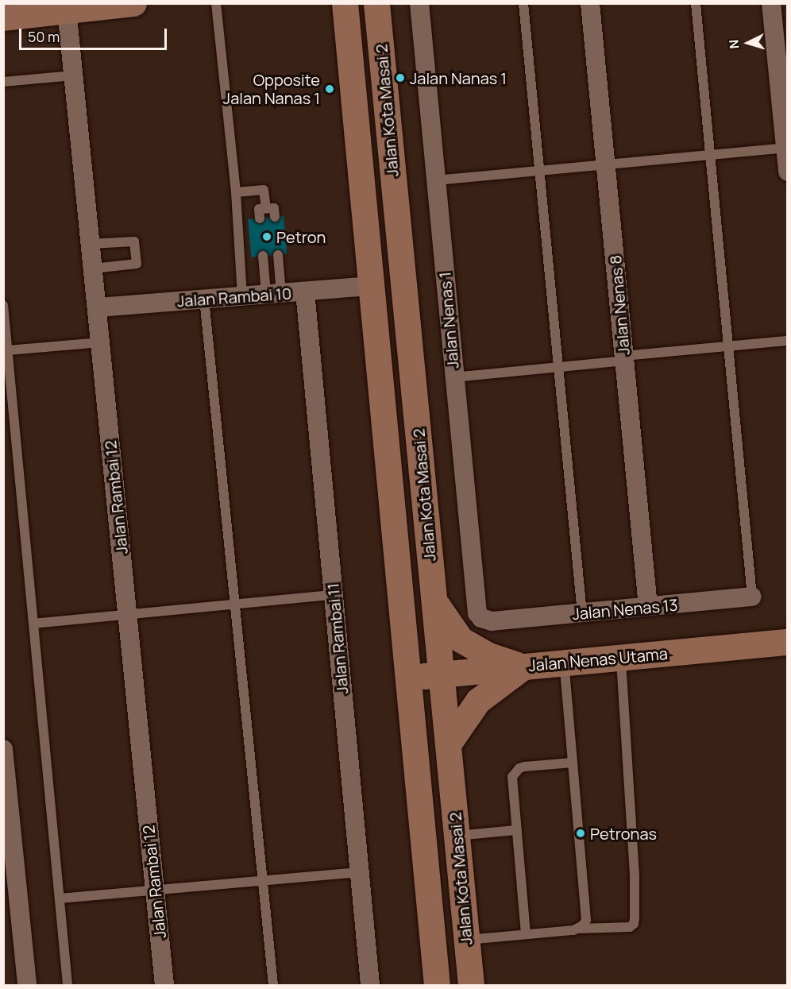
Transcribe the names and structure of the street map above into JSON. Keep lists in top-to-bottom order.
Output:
{
  "streets": {
    "main road": ["Jalan Kota Masai 2", "Jalan Nenas Utama"],
    "street": [
      "Jalan Rambai 10",
      "Jalan Nenas 8",
      "Jalan Nenas 1",
      "Jalan Rambai 12",
      "Jalan Nenas 13",
      "Jalan Rambai 11"
    ]
  },
  "crossings": [
    ["Jalan Kota Masai 2", "Jalan Rambai 10"],
    ["Jalan Kota Masai 2", "Jalan Nenas Utama"],
    ["Jalan Rambai 10", "Jalan Rambai 12"],
    ["Jalan Rambai 10", "Jalan Rambai 11"],
    ["Jalan Nenas 8", "Jalan Nenas 13"],
    ["Jalan Nenas 1", "Jalan Nenas 13"]
  ],
  "places": [
    "Jalan Nanas 1",
    "Opposite Jalan Nanas 1",
    "Petron",
    "Petronas"
  ],
  "scale_bar": "50 m",
  "north": "left"
}
